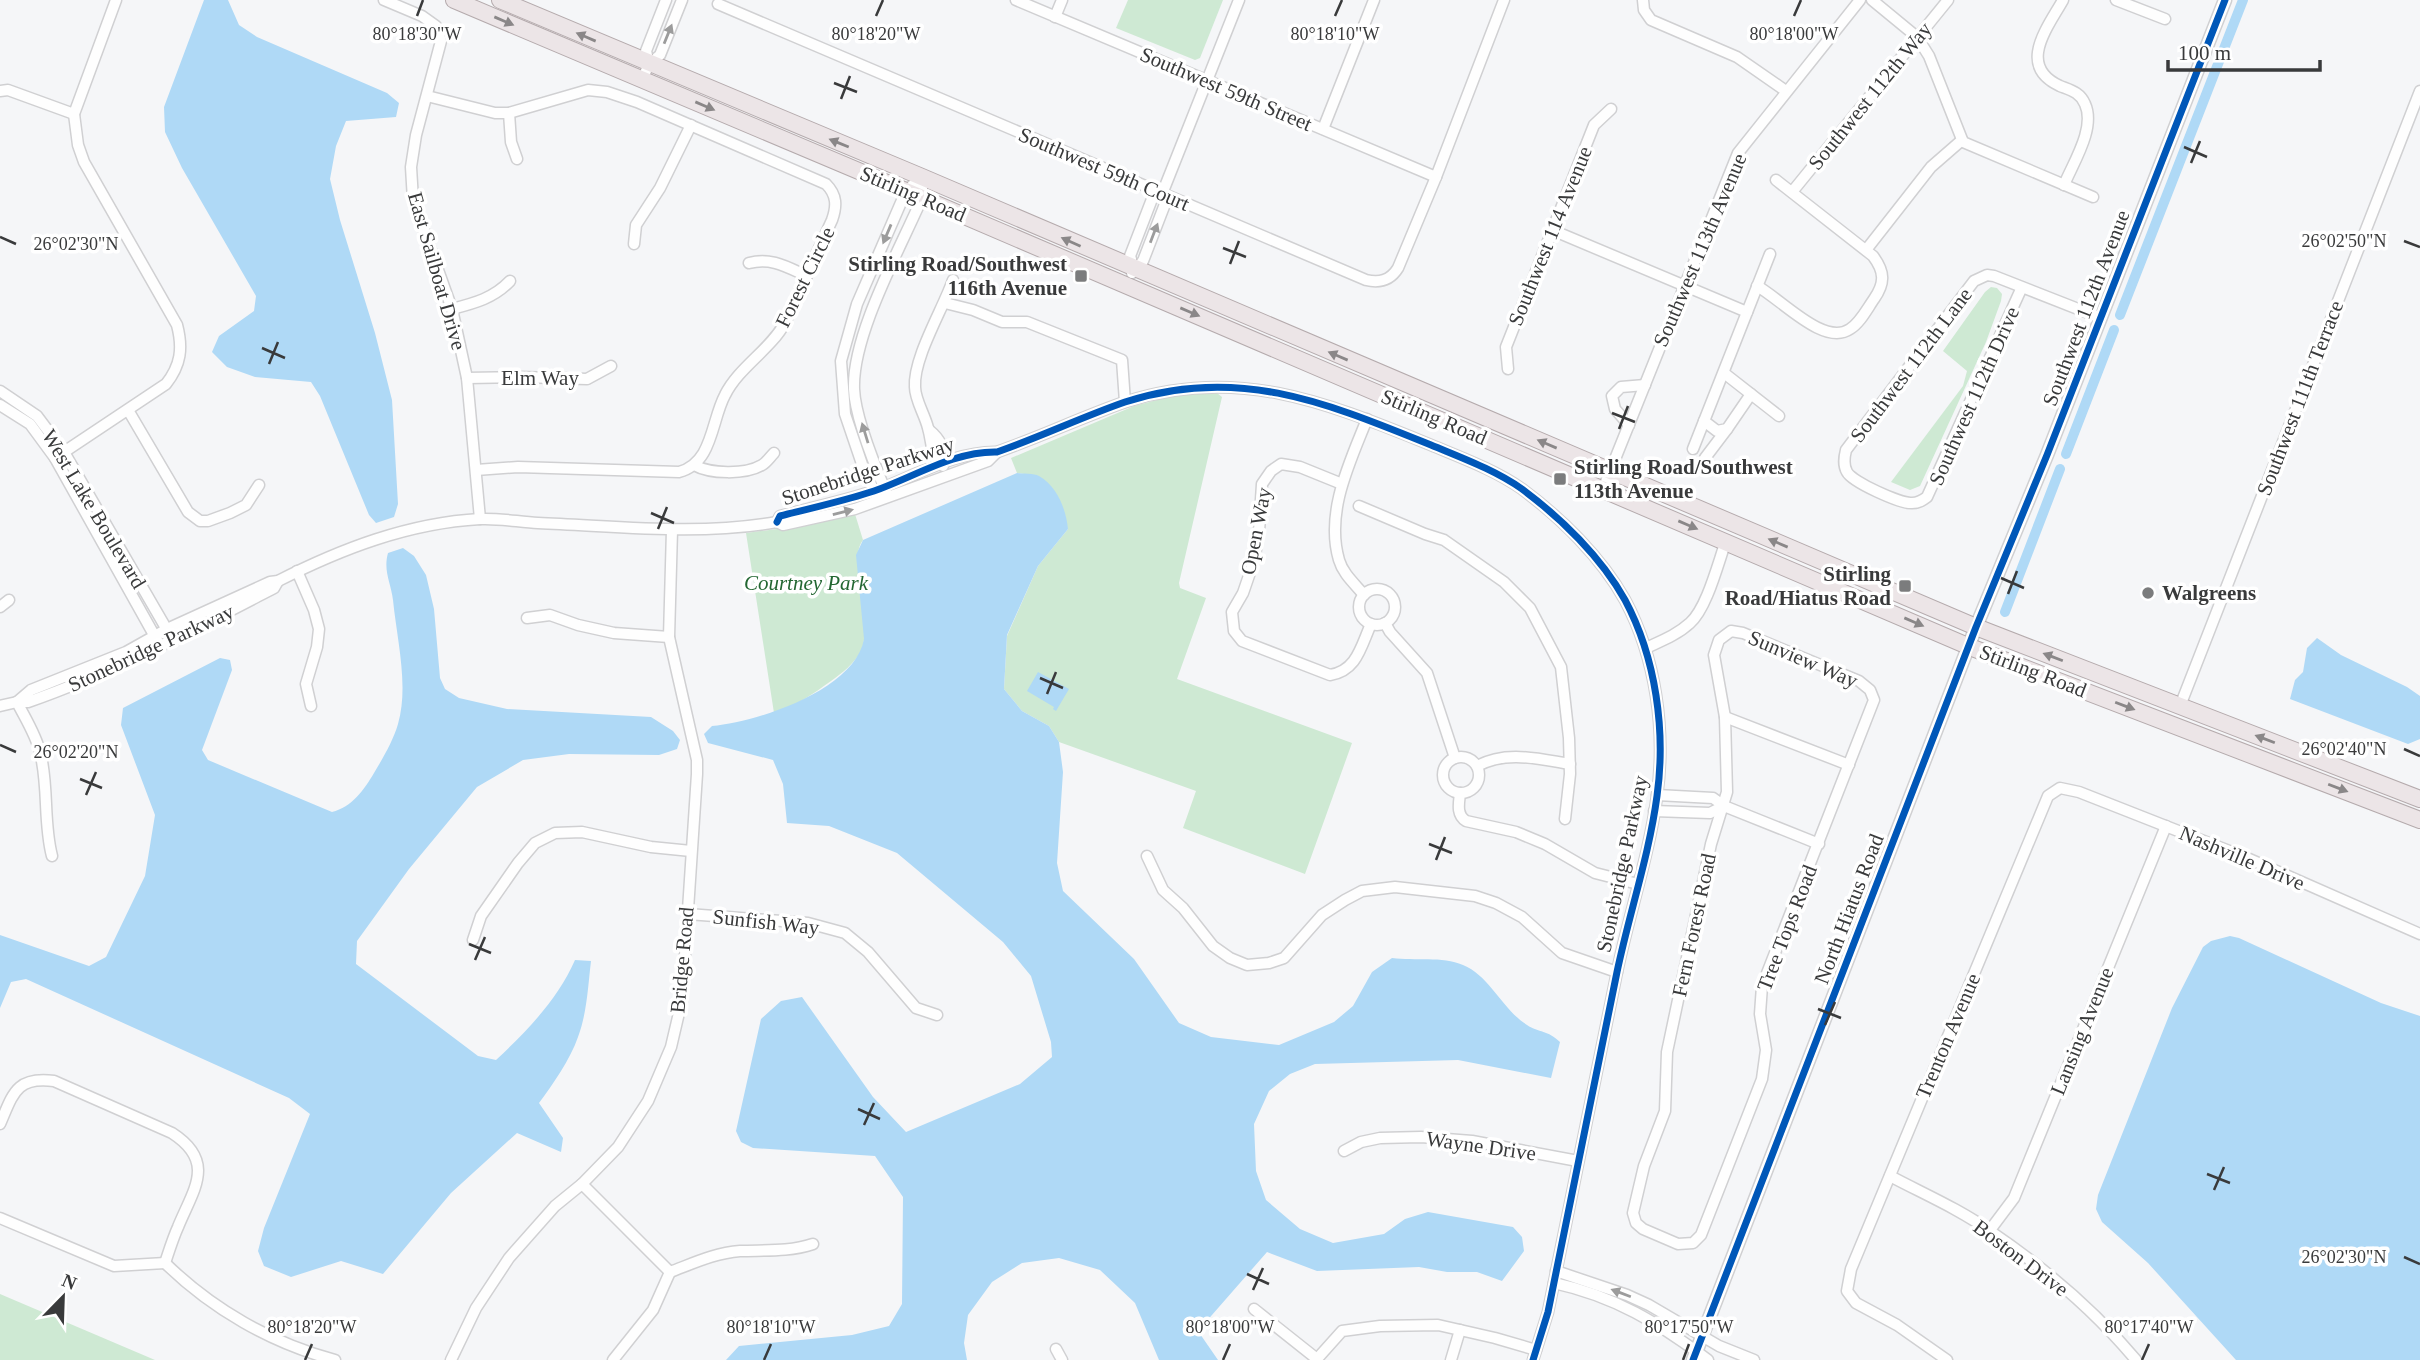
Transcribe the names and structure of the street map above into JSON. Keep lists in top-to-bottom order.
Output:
{
  "streets": {
    "main road": ["Stirling Road"],
    "street": [
      "Southwest 59th Street",
      "Southwest 112th Way",
      "Southwest 59th Court",
      "Southwest 114 Avenue",
      "Southwest 113th Avenue",
      "East Sailboat Drive",
      "Forest Circle",
      "Southwest 112th Avenue",
      "Southwest 112th Lane",
      "Elm Way",
      "Southwest 112th Drive",
      "Southwest 111th Terrace",
      "Stonebridge Parkway",
      "West Lake Boulevard",
      "Open Way",
      "Sunview Way",
      "Nashville Drive",
      "North Hiatus Road",
      "Sunfish Way",
      "Fern Forest Road",
      "Tree Tops Road",
      "Bridge Road",
      "Lansing Avenue",
      "Trenton Avenue",
      "Wayne Drive",
      "Boston Drive"
    ]
  },
  "crossings": [
    ["Southwest 59th Street", "Southwest 59th Court"],
    ["Stirling Road", "Southwest 113th Avenue"],
    ["Stirling Road", "Southwest 112th Avenue"],
    ["Stirling Road", "Southwest 111th Terrace"],
    ["Stirling Road", "North Hiatus Road"],
    ["East Sailboat Drive", "Forest Circle"],
    ["East Sailboat Drive", "Elm Way"],
    ["East Sailboat Drive", "Stonebridge Parkway"],
    ["Southwest 112th Avenue", "North Hiatus Road"],
    ["Southwest 112th Lane", "Southwest 112th Drive"],
    ["Stonebridge Parkway", "West Lake Boulevard"],
    ["Stonebridge Parkway", "Bridge Road"],
    ["Stonebridge Parkway", "Wayne Drive"],
    ["Sunview Way", "Fern Forest Road"],
    ["Sunview Way", "Tree Tops Road"],
    ["Nashville Drive", "Lansing Avenue"],
    ["Nashville Drive", "Trenton Avenue"],
    ["Sunfish Way", "Bridge Road"],
    ["Fern Forest Road", "Tree Tops Road"],
    ["Lansing Avenue", "Boston Drive"],
    ["Trenton Avenue", "Boston Drive"]
  ],
  "parks": ["Courtney Park"],
  "places": {
    "transit": ["Stirling Road/Southwest 116th Avenue", "Stirling Road/Southwest 113th Avenue", "Stirling Road/Hiatus Road"],
    "other": ["Walgreens"]
  },
  "scale_bar": "100 m",
  "north": "top right",
  "coordinates": [
    "80°18'30\"W",
    "80°18'20\"W",
    "80°18'10\"W",
    "80°18'00\"W",
    "26°02'50\"N",
    "26°02'30\"N",
    "26°02'40\"N",
    "26°02'20\"N",
    "80°17'50\"W",
    "80°17'40\"W"
  ]
}
